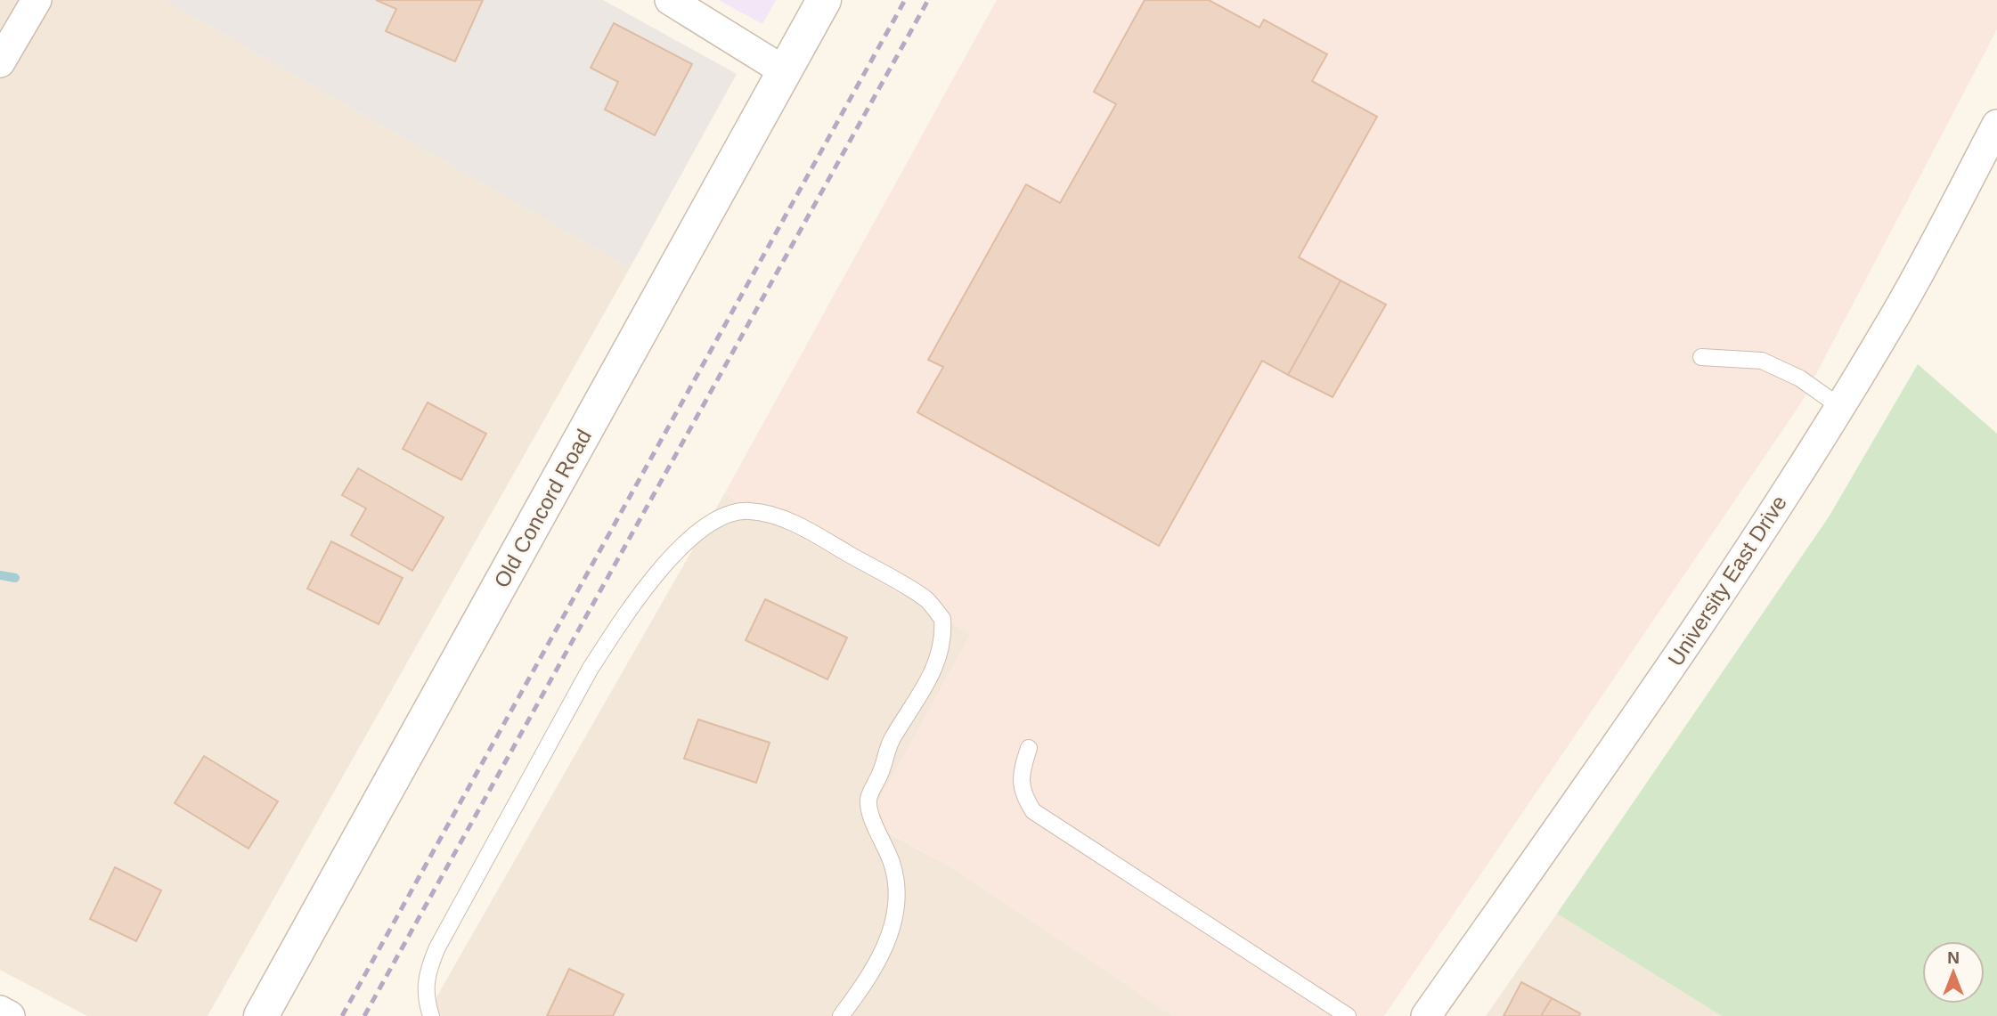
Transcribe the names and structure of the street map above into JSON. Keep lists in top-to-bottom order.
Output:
{
  "streets": {
    "street": ["Old Concord Road", "University East Drive"]
  },
  "north": "top"
}
